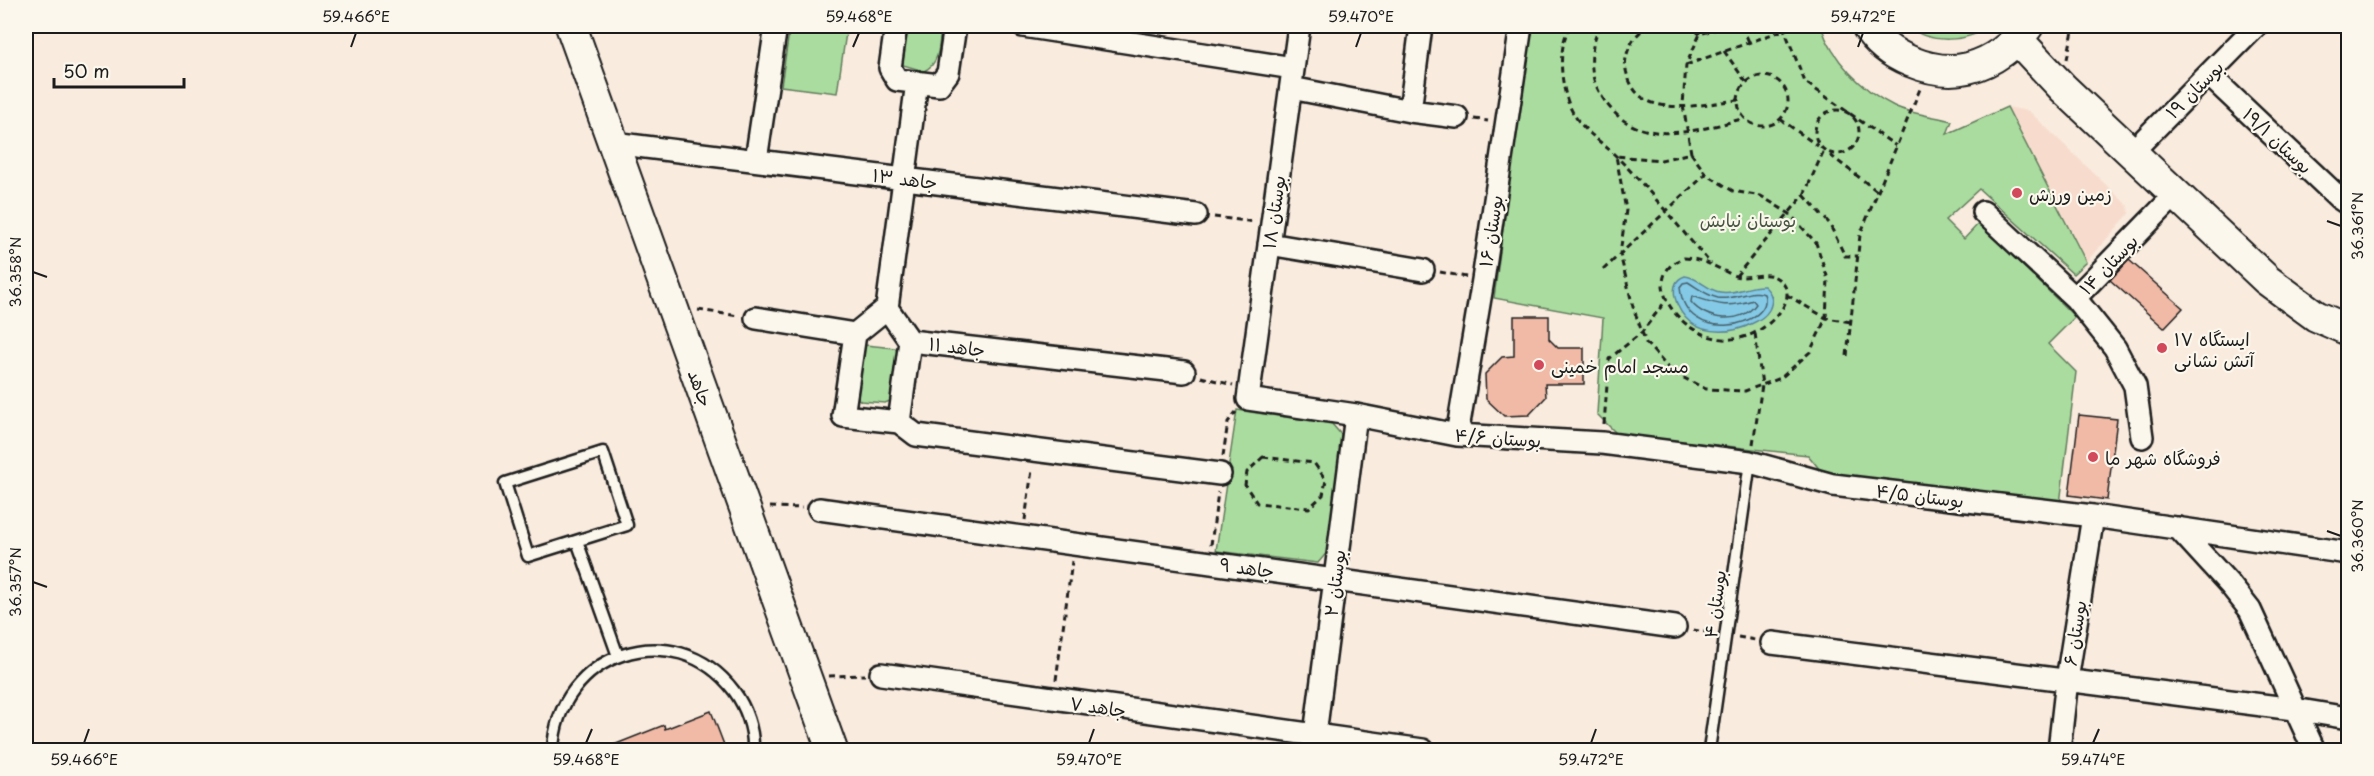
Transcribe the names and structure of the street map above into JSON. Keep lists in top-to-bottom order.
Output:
{
  "streets": {
    "main road": ["جاهد"],
    "street": [
      "بوستان ۱۹",
      "بوستان ۱۹/۱",
      "جاهد ۱۳",
      "بوستان ۱۸",
      "بوستان ۱۶",
      "بوستان ۱۴",
      "جاهد ۱۱",
      "بوستان ۴/۶",
      "بوستان ۴/۵",
      "جاهد ۹",
      "بوستان ۲",
      "بوستان ۶",
      "جاهد ۷"
    ],
    "lane": ["بوستان ۴"]
  },
  "crossings": [
    ["بوستان ۱۹", "بوستان ۱۹/۱"],
    ["جاهد ۱۳", "جاهد"],
    ["بوستان ۱۸", "بوستان ۴/۶"],
    ["بوستان ۱۶", "بوستان ۴/۶"],
    ["بوستان ۴/۶", "بوستان ۴/۵"],
    ["بوستان ۴/۶", "بوستان ۲"],
    ["بوستان ۴/۶", "بوستان ۴"],
    ["بوستان ۴/۵", "بوستان ۴"],
    ["بوستان ۴/۵", "بوستان ۶"],
    ["جاهد ۹", "بوستان ۲"],
    ["بوستان ۲", "جاهد ۷"]
  ],
  "parks": ["بوستان نیایش"],
  "places": [
    "زمین ورزش",
    "ایستگاه ۱۷ آتش نشانی",
    "مسجد امام خمینی",
    "فروشگاه شهر ما"
  ],
  "scale_bar": "50 m",
  "coordinates": [
    "59.466°E",
    "59.468°E",
    "59.470°E",
    "59.472°E",
    "36.361°N",
    "36.358°N",
    "36.360°N",
    "36.357°N",
    "59.474°E"
  ]
}
